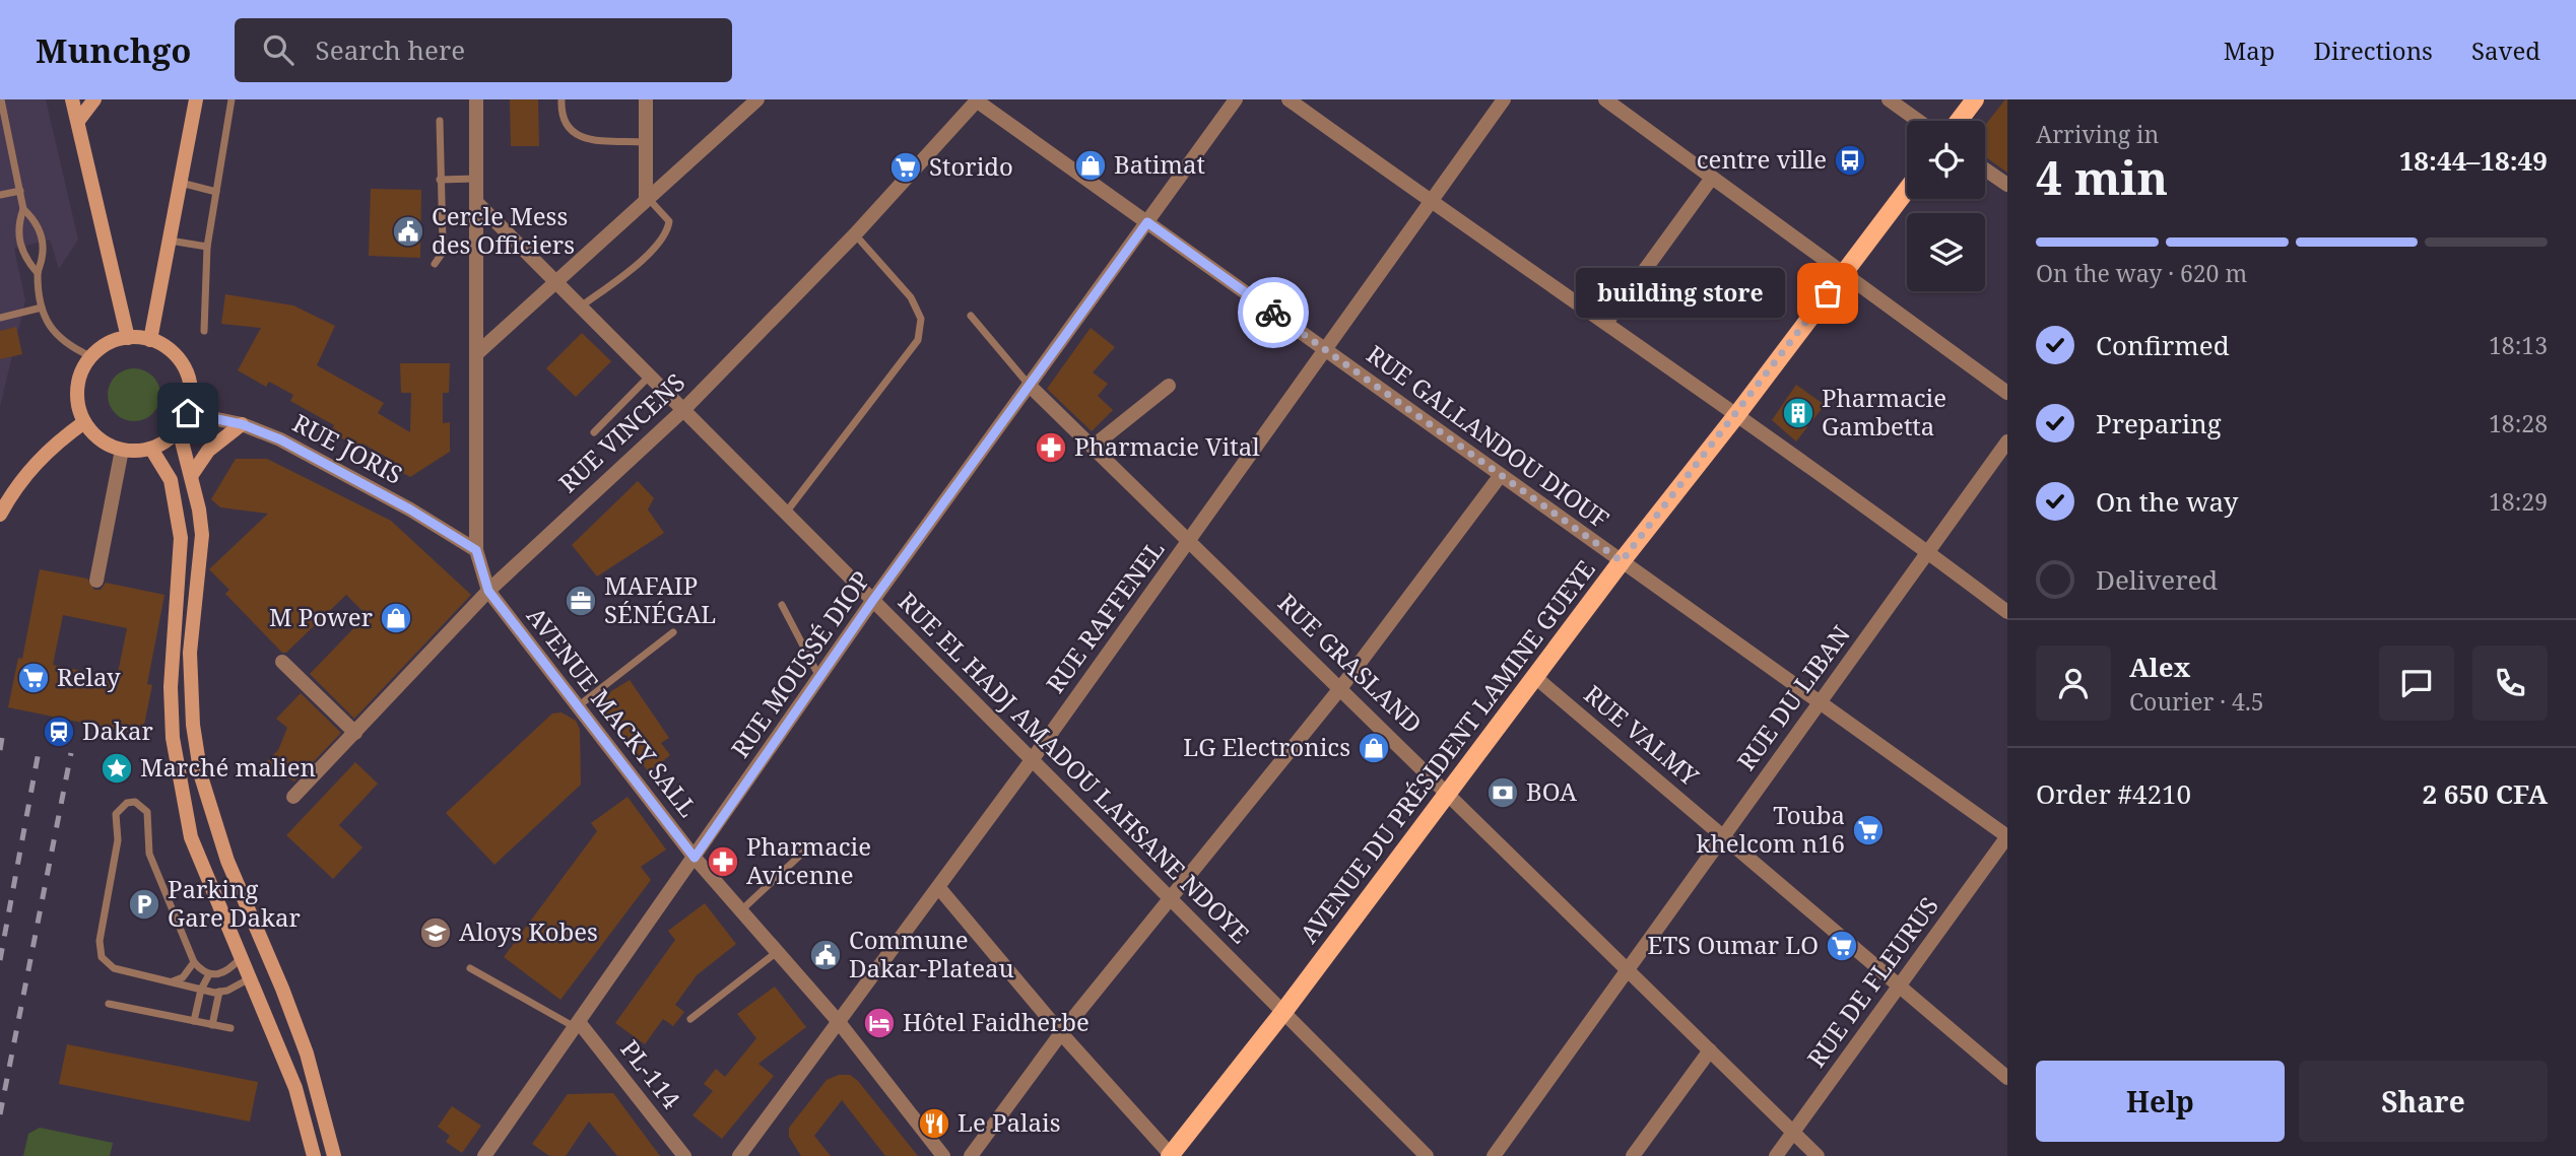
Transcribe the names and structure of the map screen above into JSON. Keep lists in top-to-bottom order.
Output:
{
  "streets": {
    "main road": ["AVENUE DU PRÉSIDENT LAMINE GUEYE"],
    "street": [
      "RUE VINCENS",
      "RUE GALLANDOU DIOUF",
      "RUE JORIS",
      "RUE RAFFENEL",
      "RUE GRASLAND",
      "RUE MOUSSÉ DIOP",
      "RUE DU LIBAN",
      "AVENUE MACKY SALL",
      "RUE VALMY",
      "RUE EL HADJ AMADOU LAHSANE NDOYE",
      "RUE DE FLEURUS",
      "PL-114"
    ]
  },
  "crossings": [
    ["RUE VINCENS", "RUE GALLANDOU DIOUF"],
    ["RUE VINCENS", "AVENUE MACKY SALL"],
    ["RUE VINCENS", "RUE EL HADJ AMADOU LAHSANE NDOYE"],
    ["RUE GALLANDOU DIOUF", "RUE RAFFENEL"],
    ["RUE GALLANDOU DIOUF", "RUE MOUSSÉ DIOP"],
    ["RUE GALLANDOU DIOUF", "RUE DU LIBAN"],
    ["RUE GALLANDOU DIOUF", "AVENUE DU PRÉSIDENT LAMINE GUEYE"],
    ["RUE GALLANDOU DIOUF", "RUE DE FLEURUS"],
    ["RUE JORIS", "AVENUE MACKY SALL"],
    ["RUE RAFFENEL", "RUE GRASLAND"],
    ["RUE RAFFENEL", "AVENUE MACKY SALL"],
    ["RUE RAFFENEL", "RUE EL HADJ AMADOU LAHSANE NDOYE"],
    ["RUE GRASLAND", "RUE MOUSSÉ DIOP"],
    ["RUE GRASLAND", "RUE DU LIBAN"],
    ["RUE GRASLAND", "AVENUE DU PRÉSIDENT LAMINE GUEYE"],
    ["RUE GRASLAND", "RUE DE FLEURUS"],
    ["RUE MOUSSÉ DIOP", "AVENUE MACKY SALL"],
    ["RUE MOUSSÉ DIOP", "RUE EL HADJ AMADOU LAHSANE NDOYE"],
    ["RUE MOUSSÉ DIOP", "PL-114"],
    ["RUE DU LIBAN", "RUE VALMY"],
    ["AVENUE MACKY SALL", "RUE EL HADJ AMADOU LAHSANE NDOYE"],
    ["RUE VALMY", "AVENUE DU PRÉSIDENT LAMINE GUEYE"],
    ["RUE VALMY", "RUE DE FLEURUS"],
    ["AVENUE DU PRÉSIDENT LAMINE GUEYE", "RUE EL HADJ AMADOU LAHSANE NDOYE"]
  ],
  "places": {
    "bus stop": ["centre ville"],
    "shop": ["Batimat", "M Power", "LG Electronics"],
    "supermarket": [
      "Storido",
      "Relay",
      "Touba khelcom n16",
      "ETS Oumar LO"
    ],
    "public building": ["Cercle Mess des Officiers", "Commune Dakar-Plateau"],
    "other": ["building store"],
    "building": ["Pharmacie Gambetta"],
    "pharmacy": ["Pharmacie Vital", "Pharmacie Avicenne"],
    "office": ["MAFAIP SÉNÉGAL"],
    "station": ["Dakar"],
    "place": ["Marché malien"],
    "bank": ["BOA"],
    "parking": ["Parking Gare Dakar"],
    "school or university": ["Aloys Kobes"],
    "hotel": ["Hôtel Faidherbe"],
    "restaurant": ["Le Palais"]
  },
  "page": {
    "header": "Munchgo",
    "search": "Search here",
    "nav": ["Map", "Directions", "Saved"],
    "heading": ["4 min", "Arriving in", "18:44–18:49"],
    "panel": [
      "Alex",
      "Courier · 4.5",
      "Order #4210",
      "2 650 CFA"
    ],
    "bar": "On the way · 620 m",
    "bubble": "building store",
    "list": [
      ["Confirmed", "18:13"],
      ["Preparing", "18:28"],
      ["On the way", "18:29"],
      "Delivered"
    ],
    "buttons": ["Help", "Share"]
  }
}
